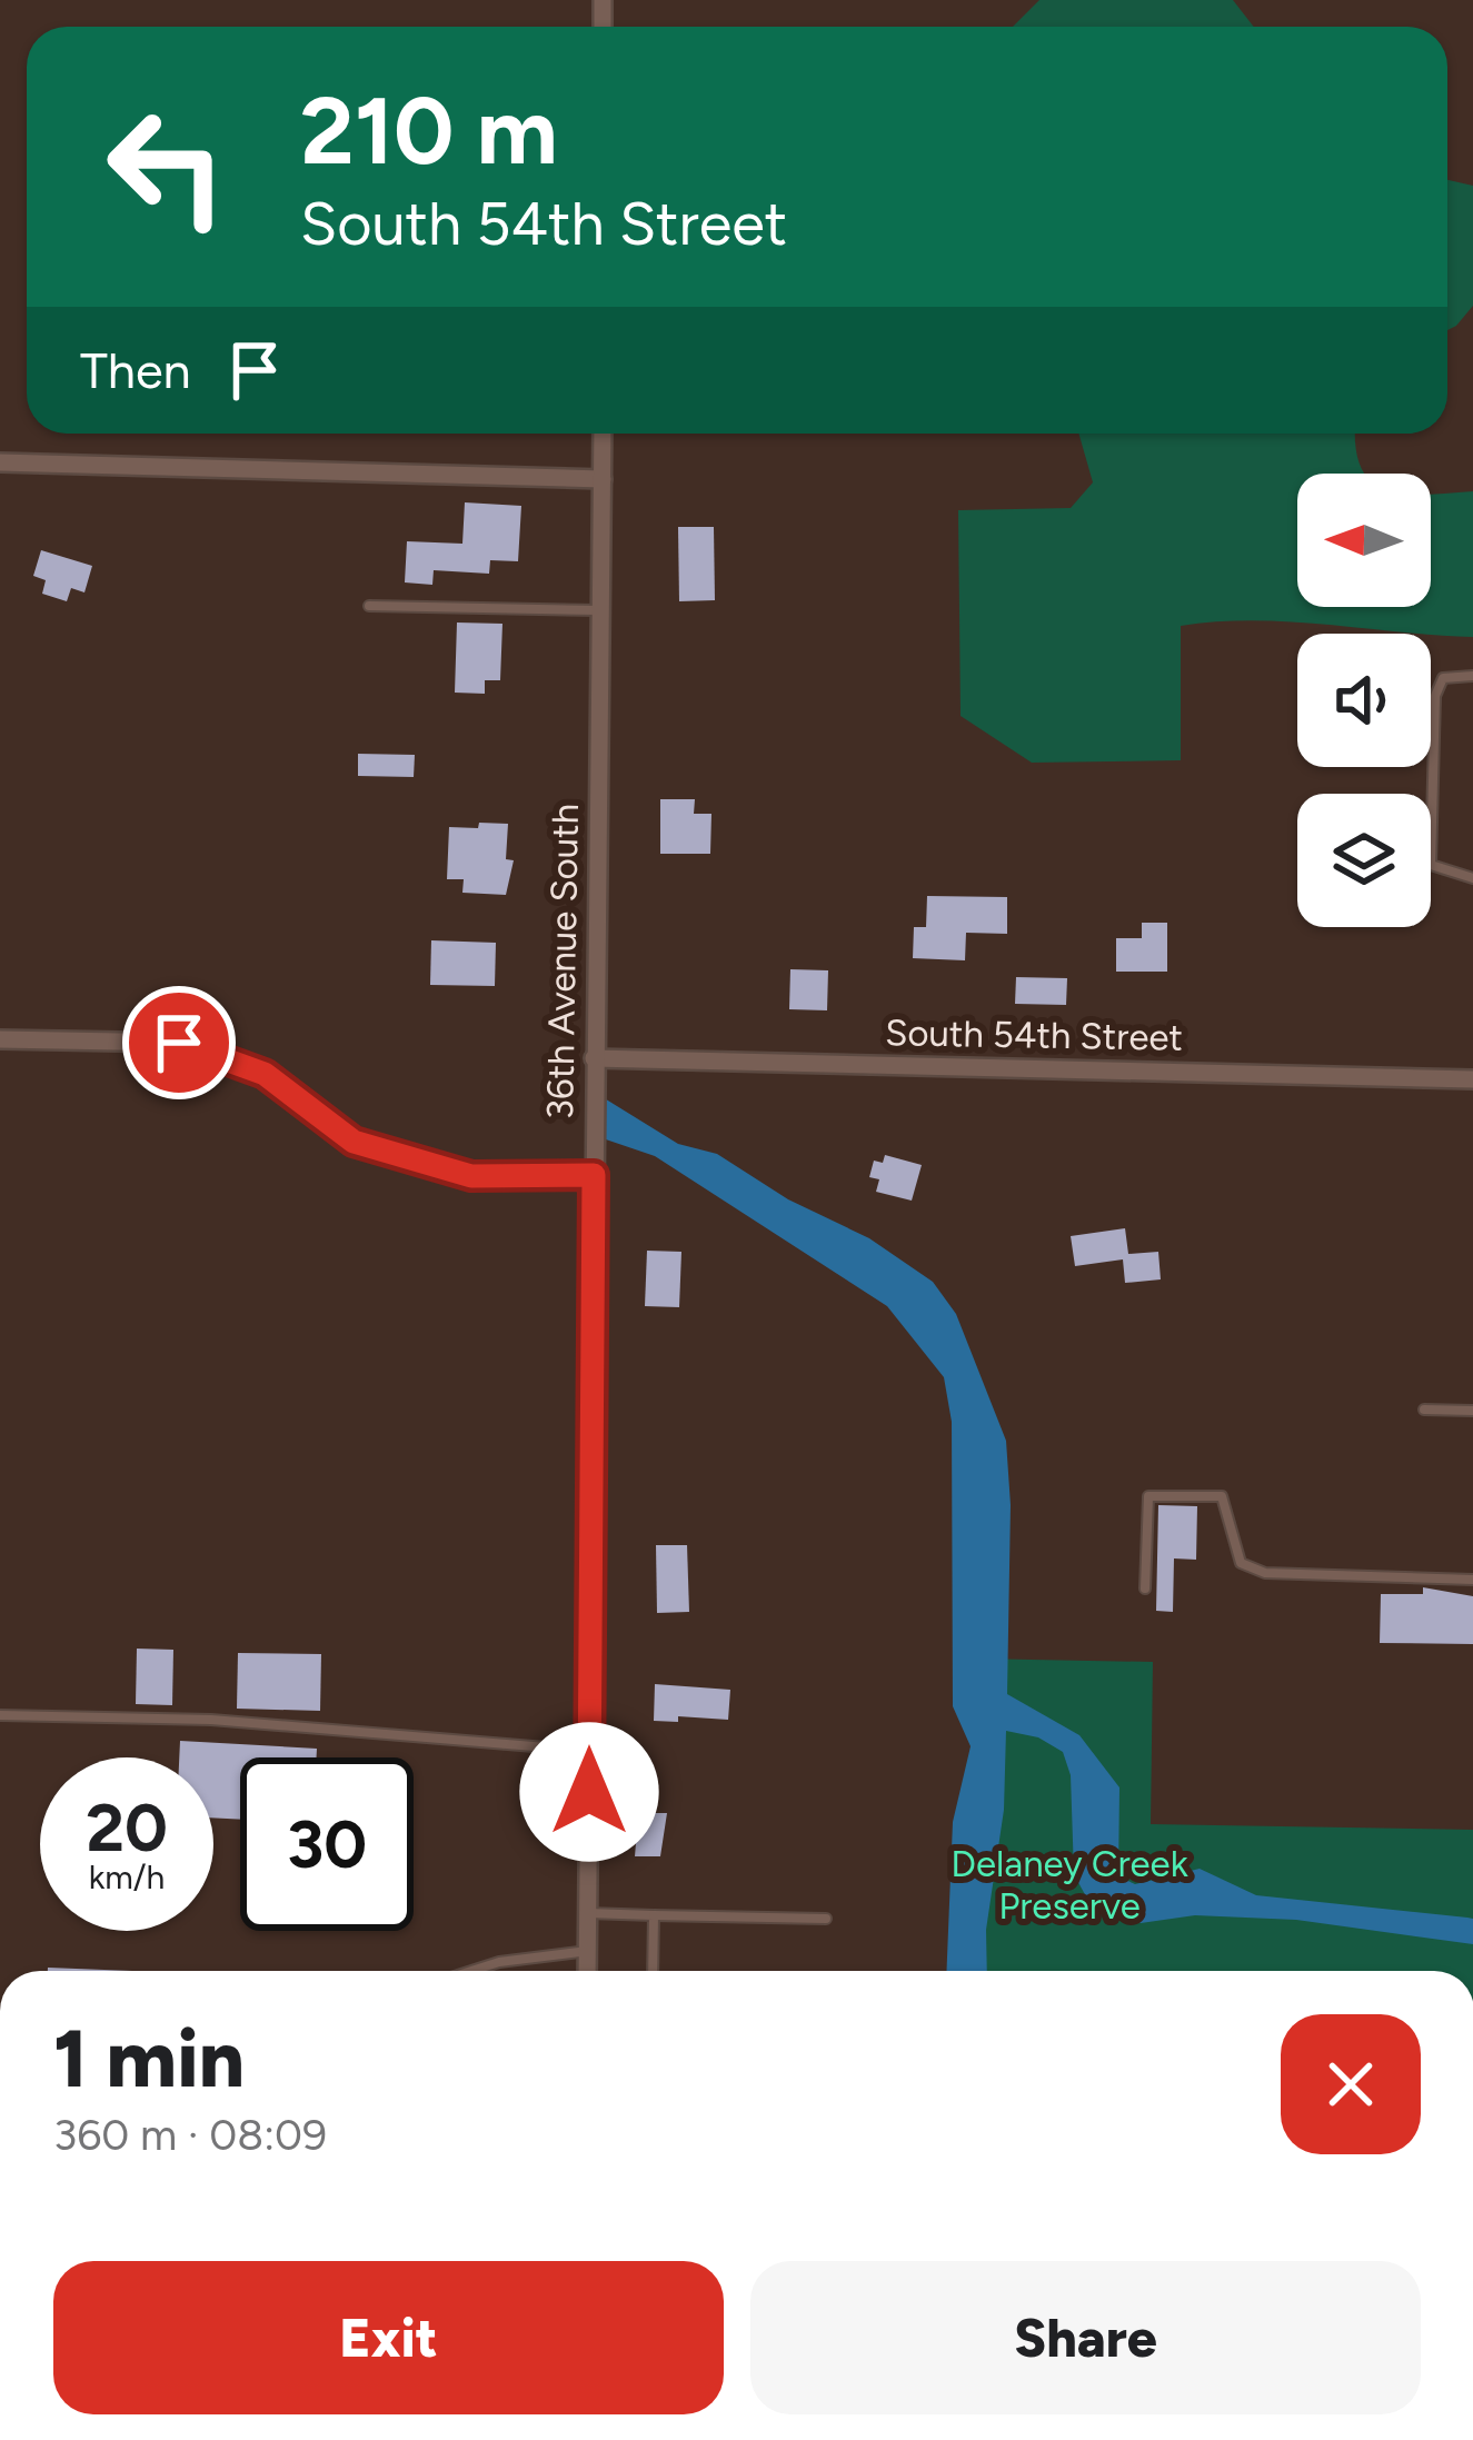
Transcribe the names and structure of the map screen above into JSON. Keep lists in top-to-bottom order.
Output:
{
  "streets": {
    "street": ["36th Avenue South", "South 54th Street"]
  },
  "crossings": [
    ["36th Avenue South", "South 54th Street"]
  ],
  "parks": ["Delaney Creek Preserve"],
  "north": "left",
  "page": {
    "turn": ["210 m", "South 54th Street"],
    "then": "Then",
    "speed": "20 km/h",
    "limit": "30",
    "heading": ["1 min", "360 m · 08:09"],
    "buttons": ["Exit", "Share"]
  }
}
